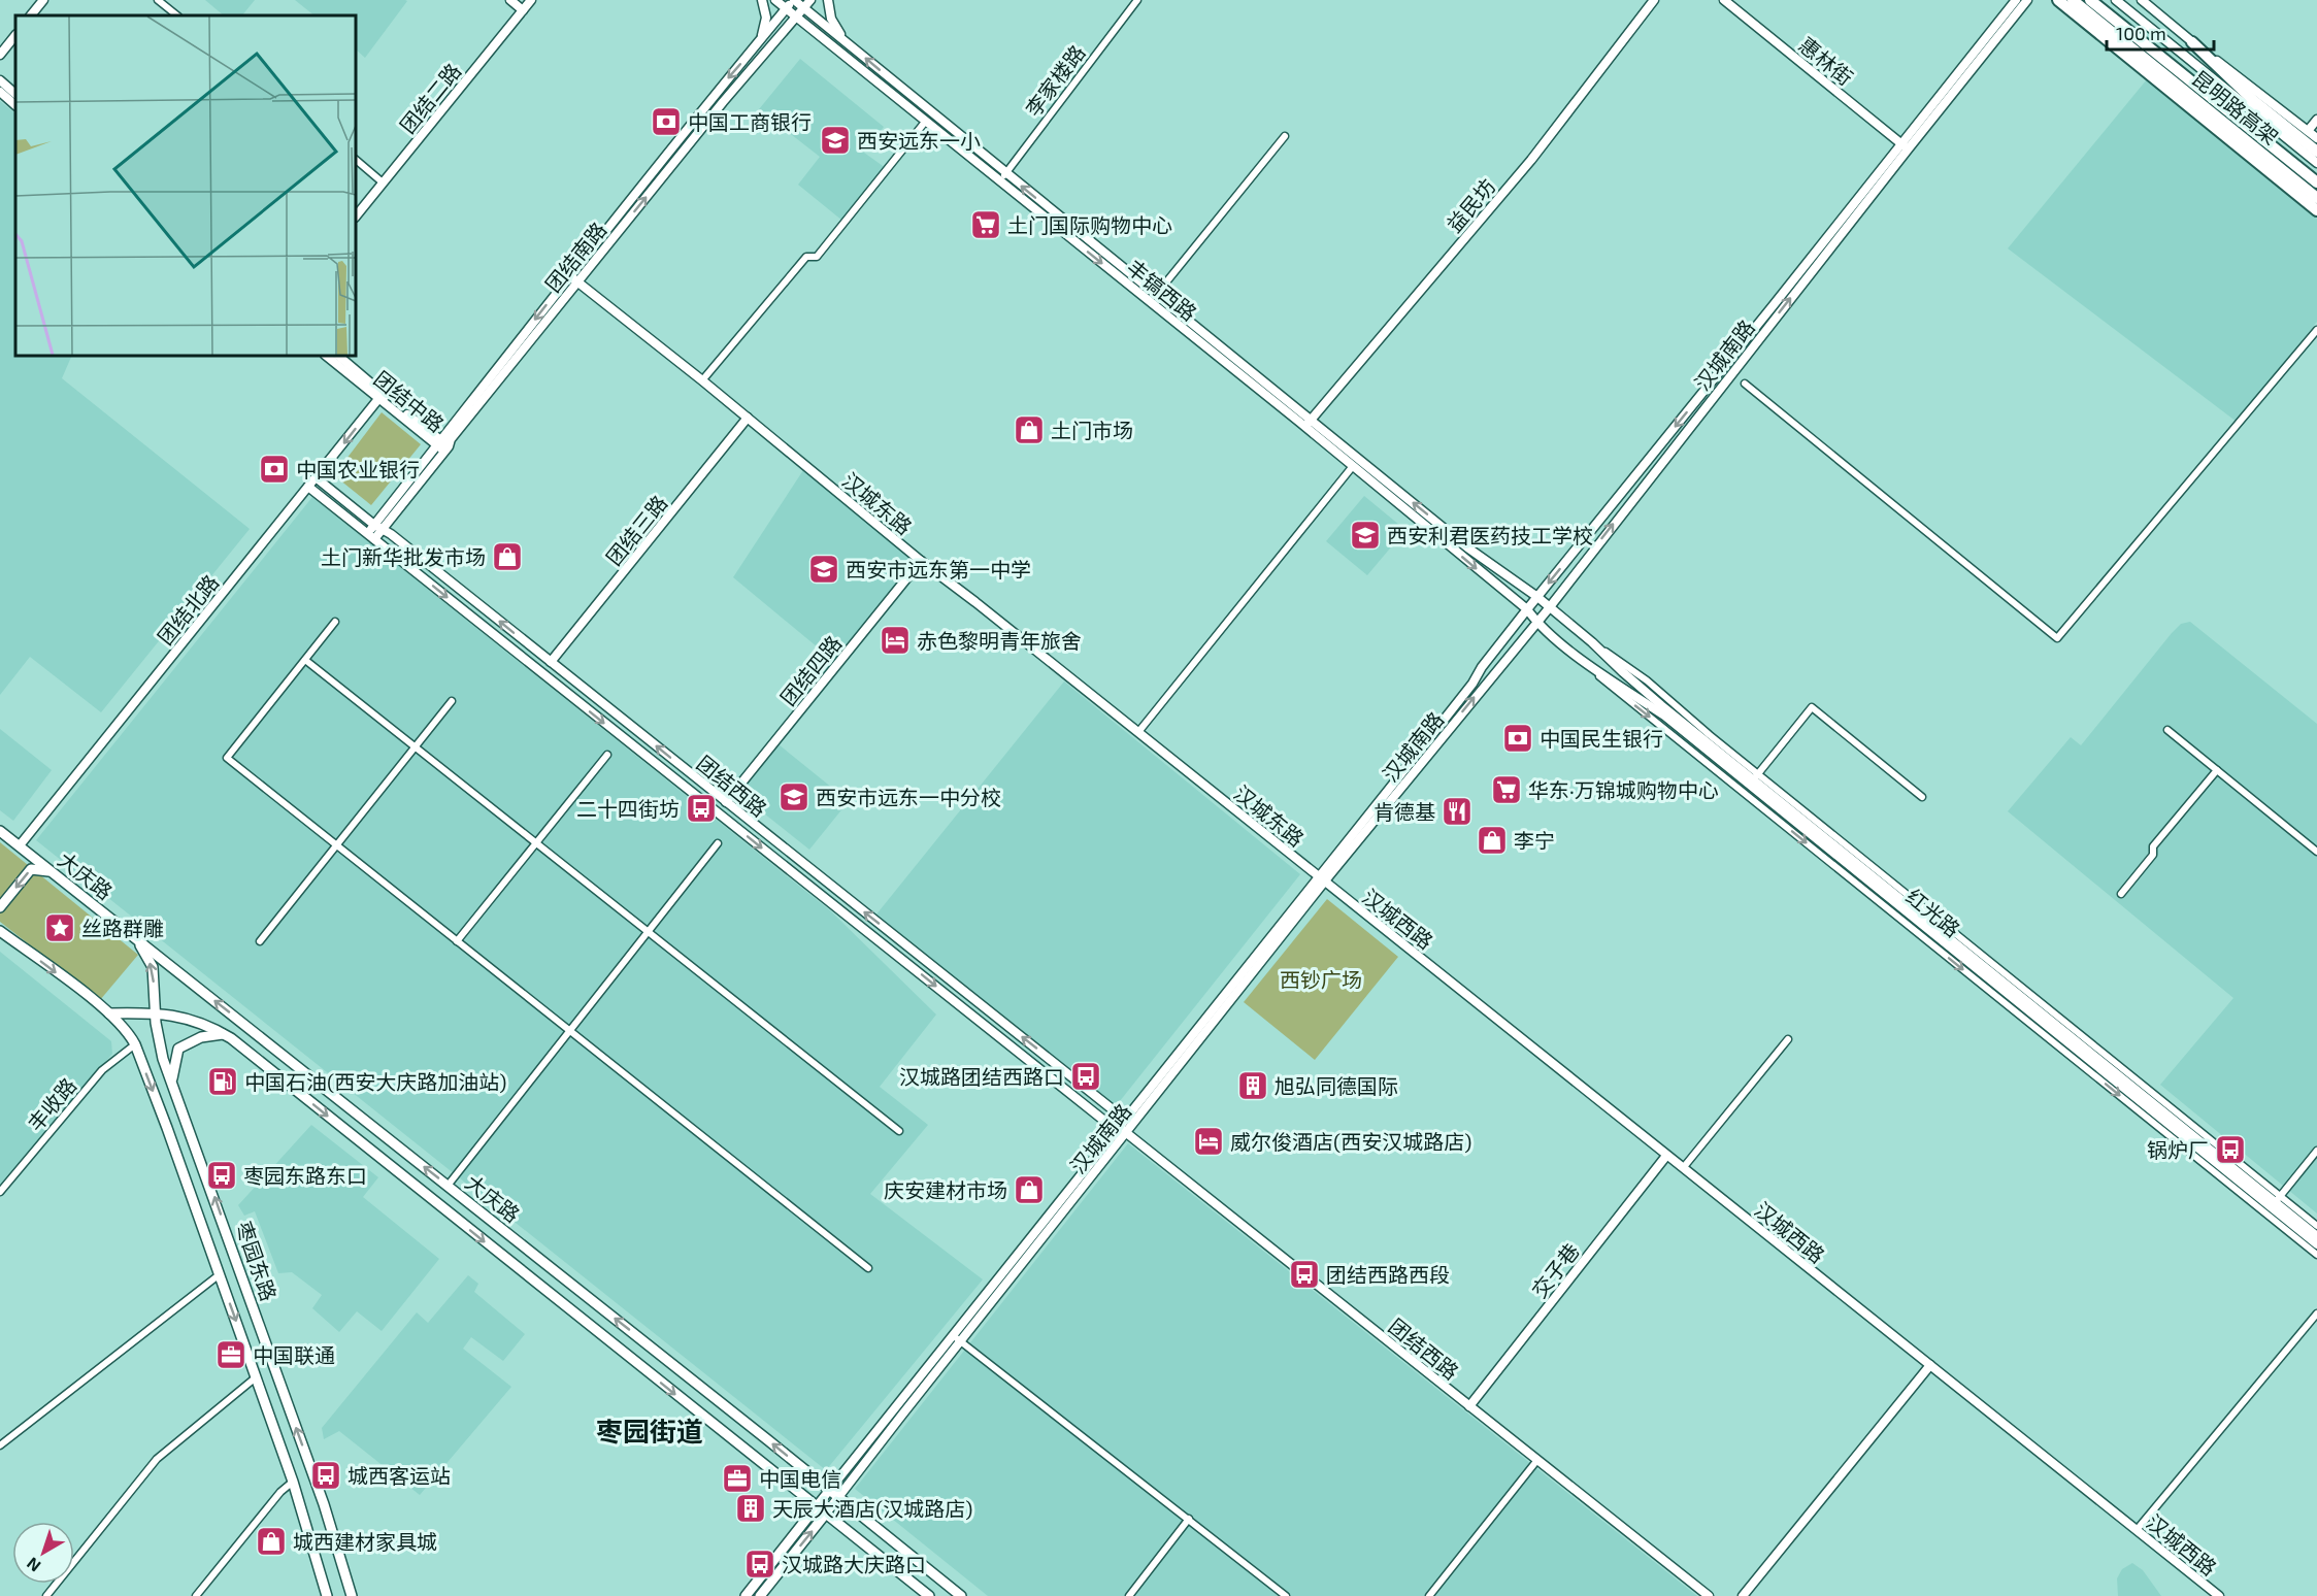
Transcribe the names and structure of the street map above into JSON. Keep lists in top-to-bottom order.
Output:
{
  "streets": {
    "highway": ["昆明路高架"],
    "main road": ["大庆路", "枣园东路"],
    "street": [
      "惠林街",
      "李家楼路",
      "团结二路",
      "益民坊",
      "团结南路",
      "丰镐西路",
      "汉城南路",
      "团结中路",
      "汉城东路",
      "团结三路",
      "团结北路",
      "团结四路",
      "团结西路",
      "红光路",
      "汉城西路",
      "丰收路",
      "交子巷"
    ]
  },
  "crossings": [
    ["惠林街", "汉城南路"],
    ["李家楼路", "丰镐西路"],
    ["益民坊", "丰镐西路"],
    ["团结南路", "丰镐西路"],
    ["团结南路", "团结中路"],
    ["团结南路", "汉城东路"],
    ["团结南路", "团结西路"],
    ["丰镐西路", "汉城南路"],
    ["丰镐西路", "红光路"],
    ["汉城南路", "汉城东路"],
    ["汉城南路", "团结西路"],
    ["汉城南路", "大庆路"],
    ["汉城南路", "红光路"],
    ["团结中路", "团结北路"],
    ["汉城东路", "团结三路"],
    ["汉城东路", "团结四路"],
    ["汉城东路", "汉城西路"],
    ["团结三路", "团结西路"],
    ["团结北路", "团结西路"],
    ["团结北路", "大庆路"],
    ["团结四路", "团结西路"],
    ["团结西路", "交子巷"],
    ["大庆路", "枣园东路"],
    ["汉城西路", "交子巷"],
    ["丰收路", "枣园东路"]
  ],
  "districts": ["枣园街道"],
  "parks": ["西钞广场"],
  "places": {
    "bank": ["中国工商银行", "中国农业银行", "中国民生银行"],
    "school or university": [
      "西安远东一小",
      "西安利君医药技工学校",
      "西安市远东第一中学",
      "西安市远东一中分校"
    ],
    "supermarket": ["土门国际购物中心", "华东·万锦城购物中心"],
    "shop": [
      "土门市场",
      "土门新华批发市场",
      "李宁",
      "庆安建材市场",
      "城西建材家具城"
    ],
    "hotel": ["赤色黎明青年旅舍", "威尔俊酒店(西安汉城路店)"],
    "bus stop": [
      "二十四街坊",
      "汉城路团结西路口",
      "锅炉厂",
      "枣园东路东口",
      "团结西路西段",
      "城西客运站",
      "汉城路大庆路口"
    ],
    "restaurant": ["肯德基"],
    "place": ["丝路群雕"],
    "fuel station": ["中国石油(西安大庆路加油站)"],
    "building": ["旭弘同德国际", "天辰大酒店(汉城路店)"],
    "office": ["中国联通", "中国电信"]
  },
  "scale_bar": "100 m",
  "north": "bottom left"
}
